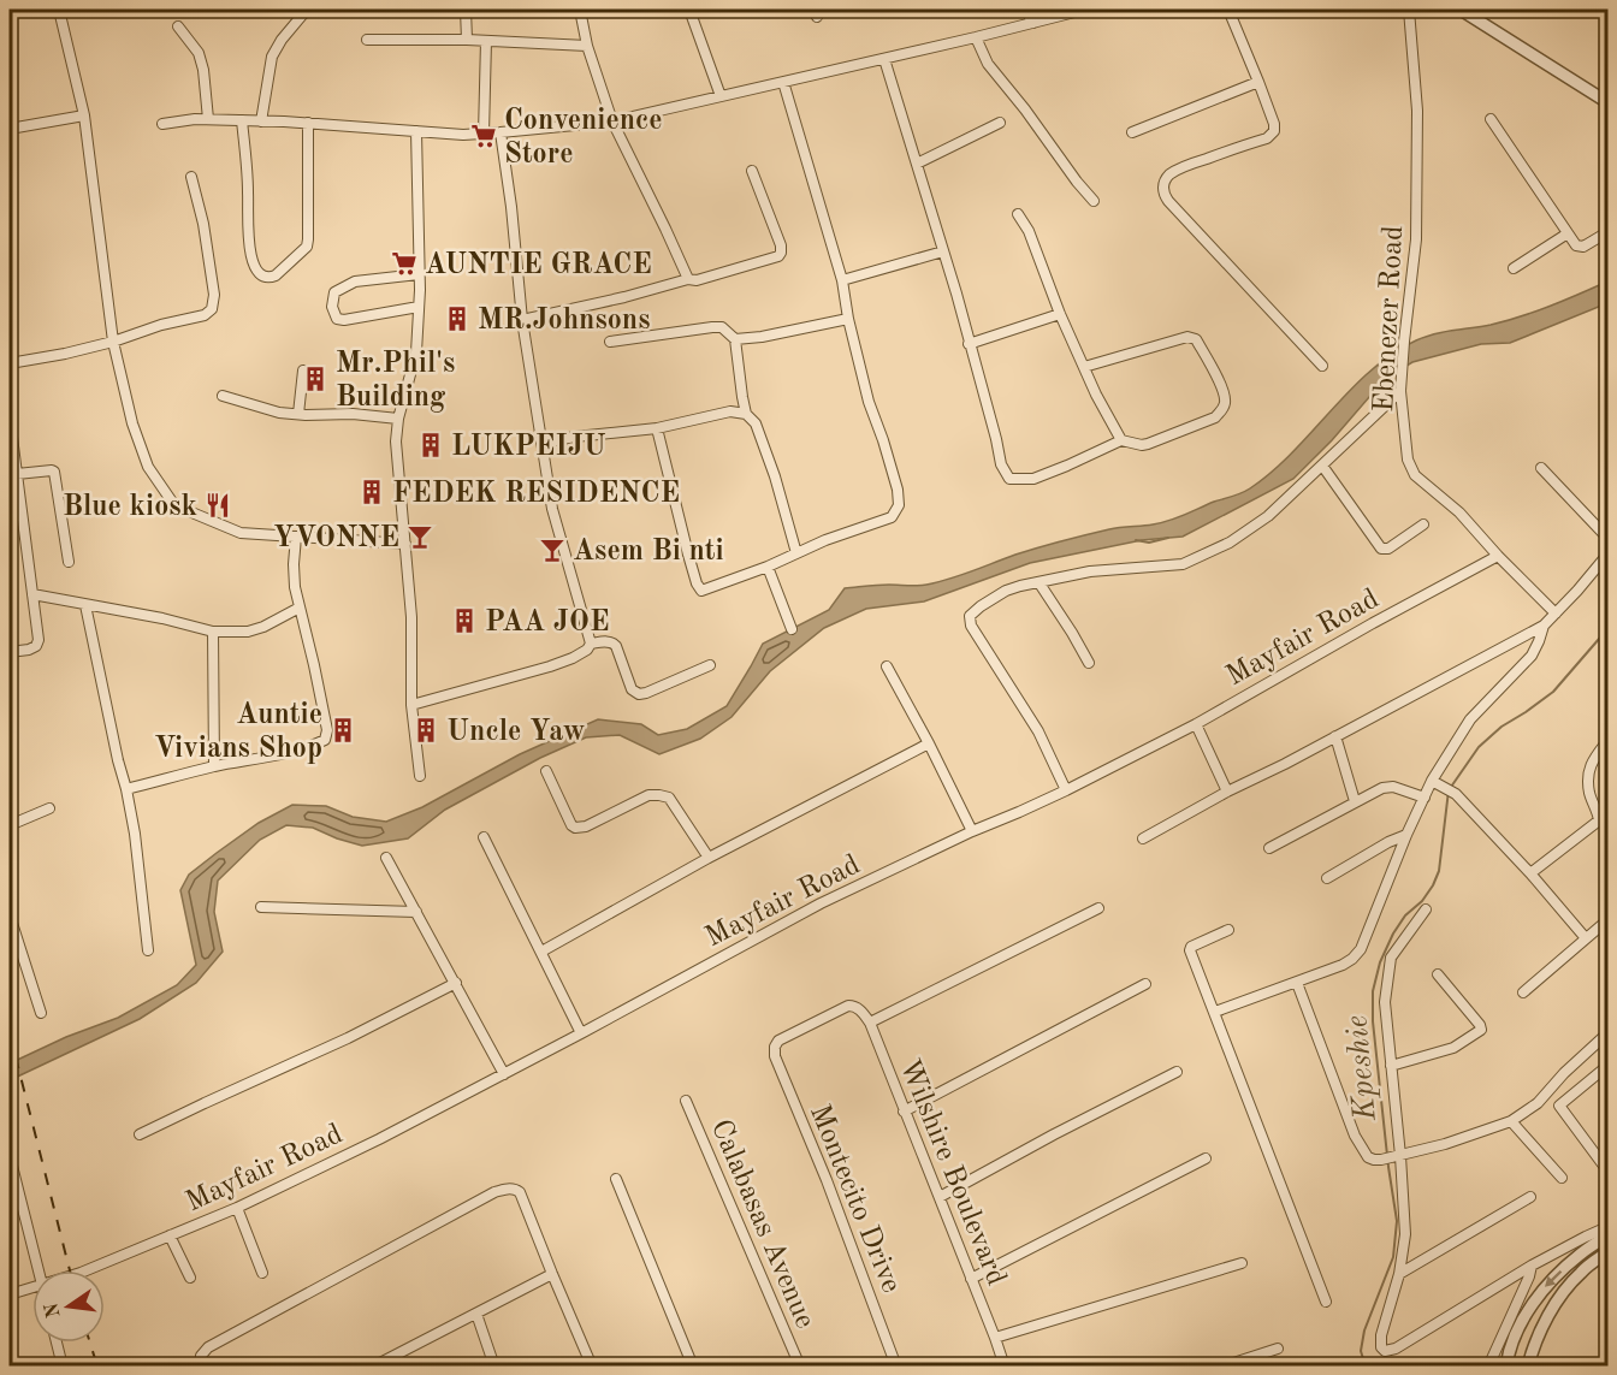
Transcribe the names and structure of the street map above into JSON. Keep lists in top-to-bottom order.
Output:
{
  "streets": {
    "street": [
      "Ebenezer Road",
      "Mayfair Road",
      "Wilshire Boulevard",
      "Montecito Drive",
      "Calabasas Avenue"
    ]
  },
  "crossings": [
    ["Ebenezer Road", "Mayfair Road"],
    ["Wilshire Boulevard", "Montecito Drive"]
  ],
  "water": ["Kpeshie"],
  "places": {
    "supermarket": ["Convenience Store", "AUNTIE GRACE"],
    "building": [
      "MR.Johnsons",
      "Mr.Phil's Building",
      "LUKPEIJU",
      "FEDEK RESIDENCE",
      "PAA JOE",
      "Auntie Vivians Shop",
      "Uncle Yaw"
    ],
    "restaurant": ["Blue kiosk"],
    "bar": ["YVONNE", "Asem Bi nti"]
  },
  "north": "left"
}
